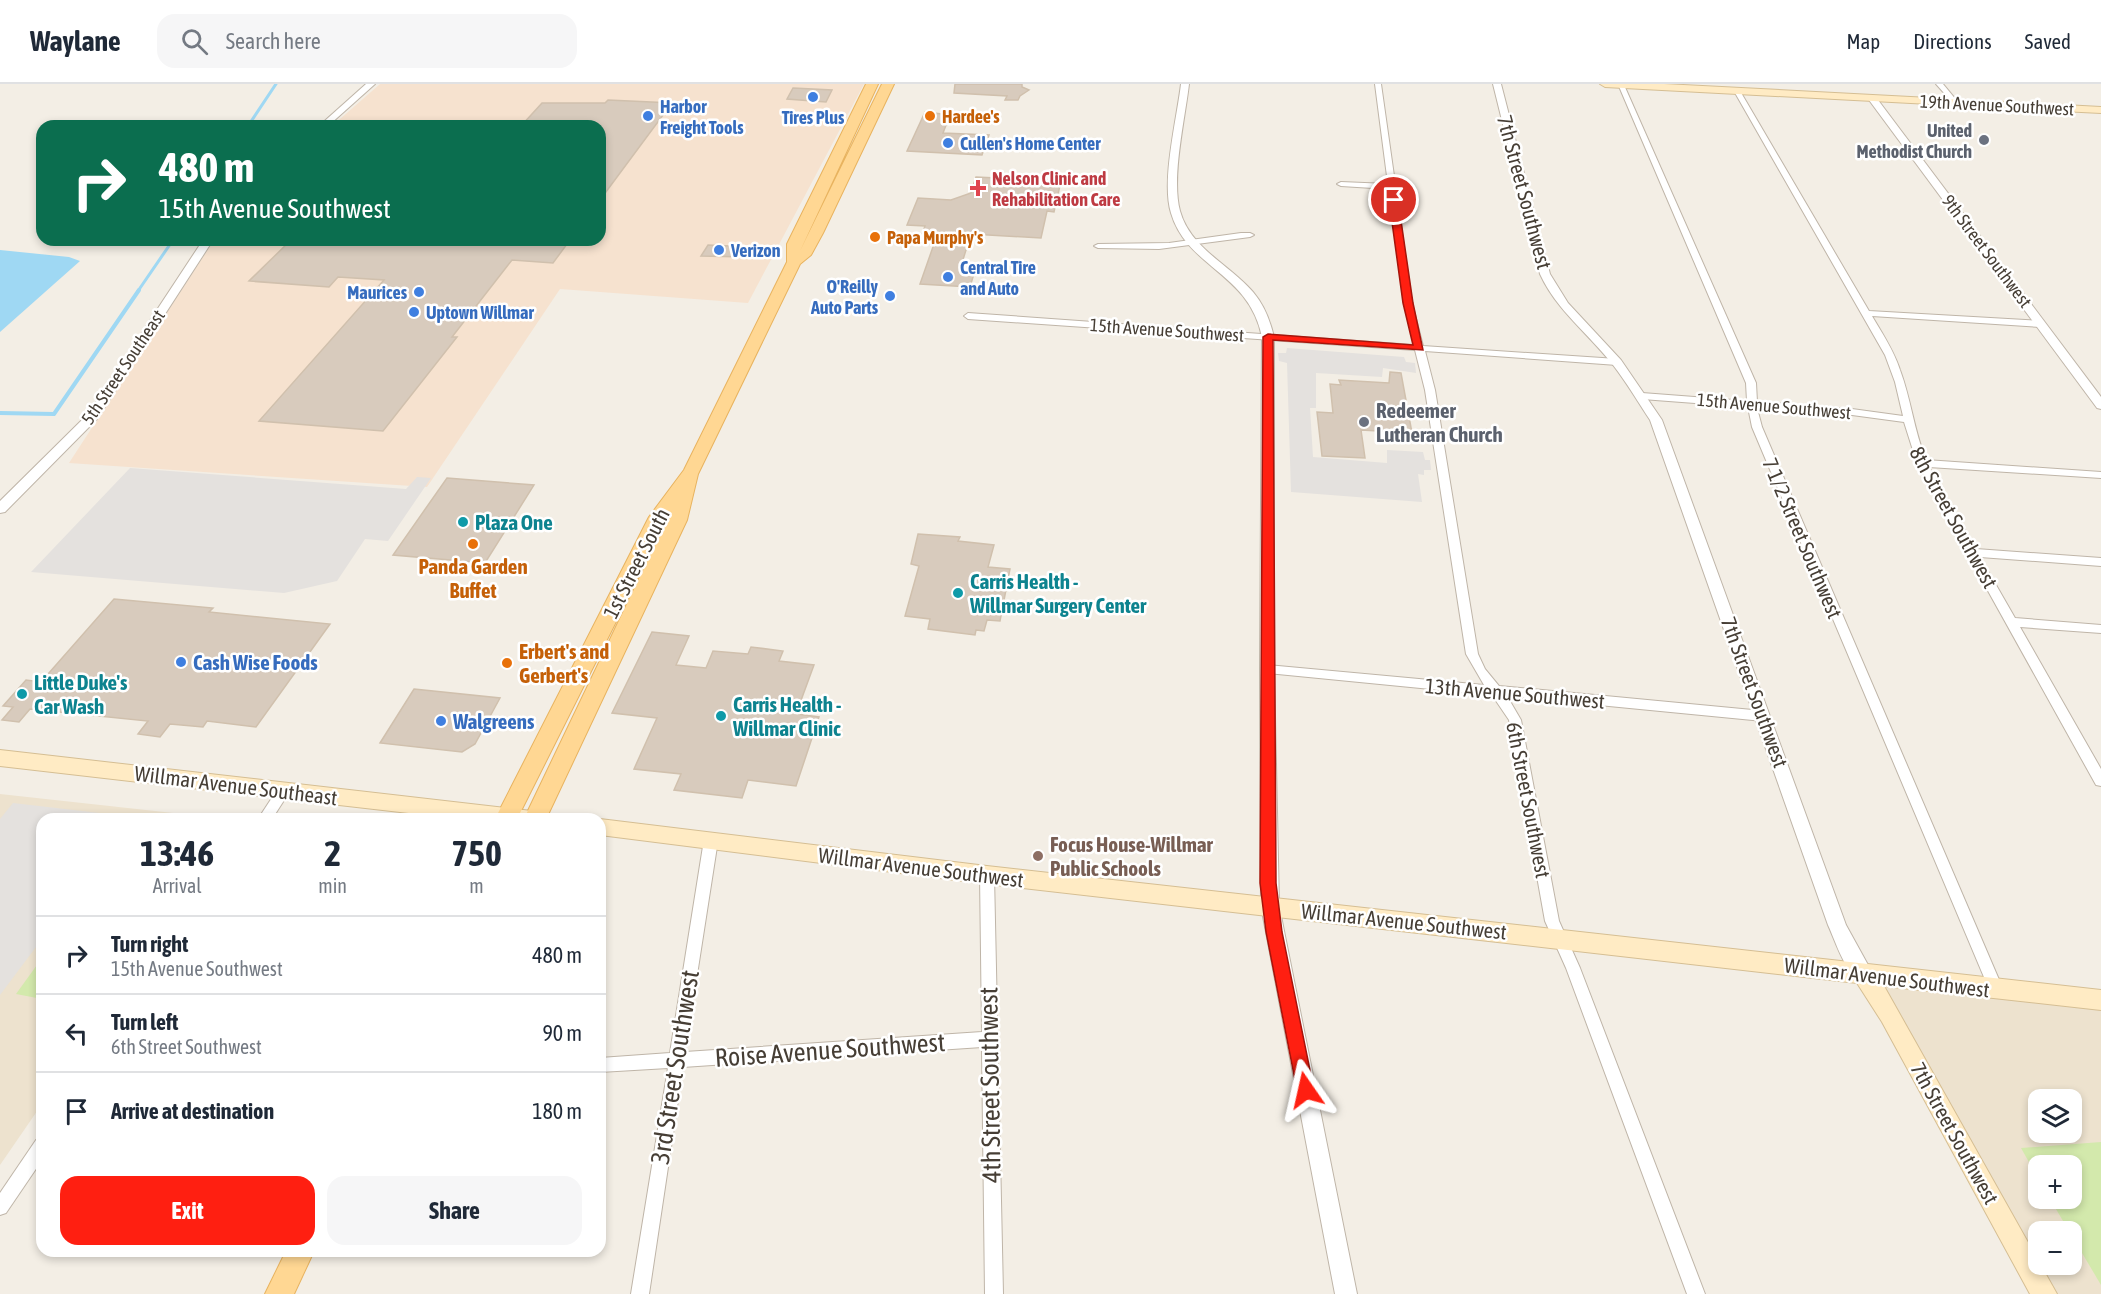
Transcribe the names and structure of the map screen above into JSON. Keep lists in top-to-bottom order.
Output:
{
  "streets": {
    "main road": [
      "19th Avenue Southwest",
      "7th Street Southwest",
      "1st Street South",
      "Willmar Avenue Southeast",
      "Willmar Avenue Southwest"
    ],
    "street": [
      "9th Street Southwest",
      "15th Avenue Southwest",
      "5th Street Southeast",
      "8th Street Southwest",
      "7 1/2 Street Southwest",
      "13th Avenue Southwest",
      "6th Street Southwest",
      "Roise Avenue Southwest",
      "3rd Street Southwest",
      "4th Street Southwest"
    ]
  },
  "crossings": [
    ["19th Avenue Southwest", "9th Street Southwest"],
    ["19th Avenue Southwest", "8th Street Southwest"],
    ["19th Avenue Southwest", "7 1/2 Street Southwest"],
    ["7th Street Southwest", "15th Avenue Southwest"],
    ["7th Street Southwest", "13th Avenue Southwest"],
    ["7th Street Southwest", "Willmar Avenue Southwest"],
    ["15th Avenue Southwest", "8th Street Southwest"],
    ["15th Avenue Southwest", "7 1/2 Street Southwest"],
    ["15th Avenue Southwest", "6th Street Southwest"],
    ["7 1/2 Street Southwest", "Willmar Avenue Southwest"],
    ["13th Avenue Southwest", "6th Street Southwest"],
    ["6th Street Southwest", "Willmar Avenue Southwest"],
    ["Willmar Avenue Southwest", "3rd Street Southwest"],
    ["Willmar Avenue Southwest", "4th Street Southwest"],
    ["Roise Avenue Southwest", "3rd Street Southwest"],
    ["Roise Avenue Southwest", "4th Street Southwest"]
  ],
  "places": {
    "other": [
      "Tires Plus",
      "Harbor Freight Tools",
      "Hardee's",
      "United Methodist Church",
      "Cullen's Home Center",
      "Papa Murphy's",
      "Verizon",
      "Central Tire and Auto",
      "Maurices",
      "O'Reilly Auto Parts",
      "Uptown Willmar",
      "Redeemer Lutheran Church",
      "Plaza One",
      "Panda Garden Buffet",
      "Carris Health - Willmar Surgery Center",
      "Cash Wise Foods",
      "Erbert's and Gerbert's",
      "Little Duke's Car Wash",
      "Carris Health - Willmar Clinic",
      "Walgreens",
      "Focus House-Willmar Public Schools"
    ],
    "health": ["Nelson Clinic and Rehabilitation Care"]
  },
  "page": {
    "header": "Waylane",
    "search": "Search here",
    "nav": ["Map", "Directions", "Saved"],
    "turn": ["480 m", "15th Avenue Southwest"],
    "eta": [
      "13:46",
      "Arrival",
      "2",
      "min",
      "750",
      "m"
    ],
    "list": [
      {
        "name": "Turn right",
        "note": "15th Avenue Southwest",
        "value": "480 m"
      },
      {
        "name": "Turn left",
        "note": "6th Street Southwest",
        "value": "90 m"
      },
      {
        "name": "Arrive at destination",
        "value": "180 m"
      }
    ],
    "map_buttons": ["+", "−"],
    "buttons": ["Exit", "Share"]
  }
}
